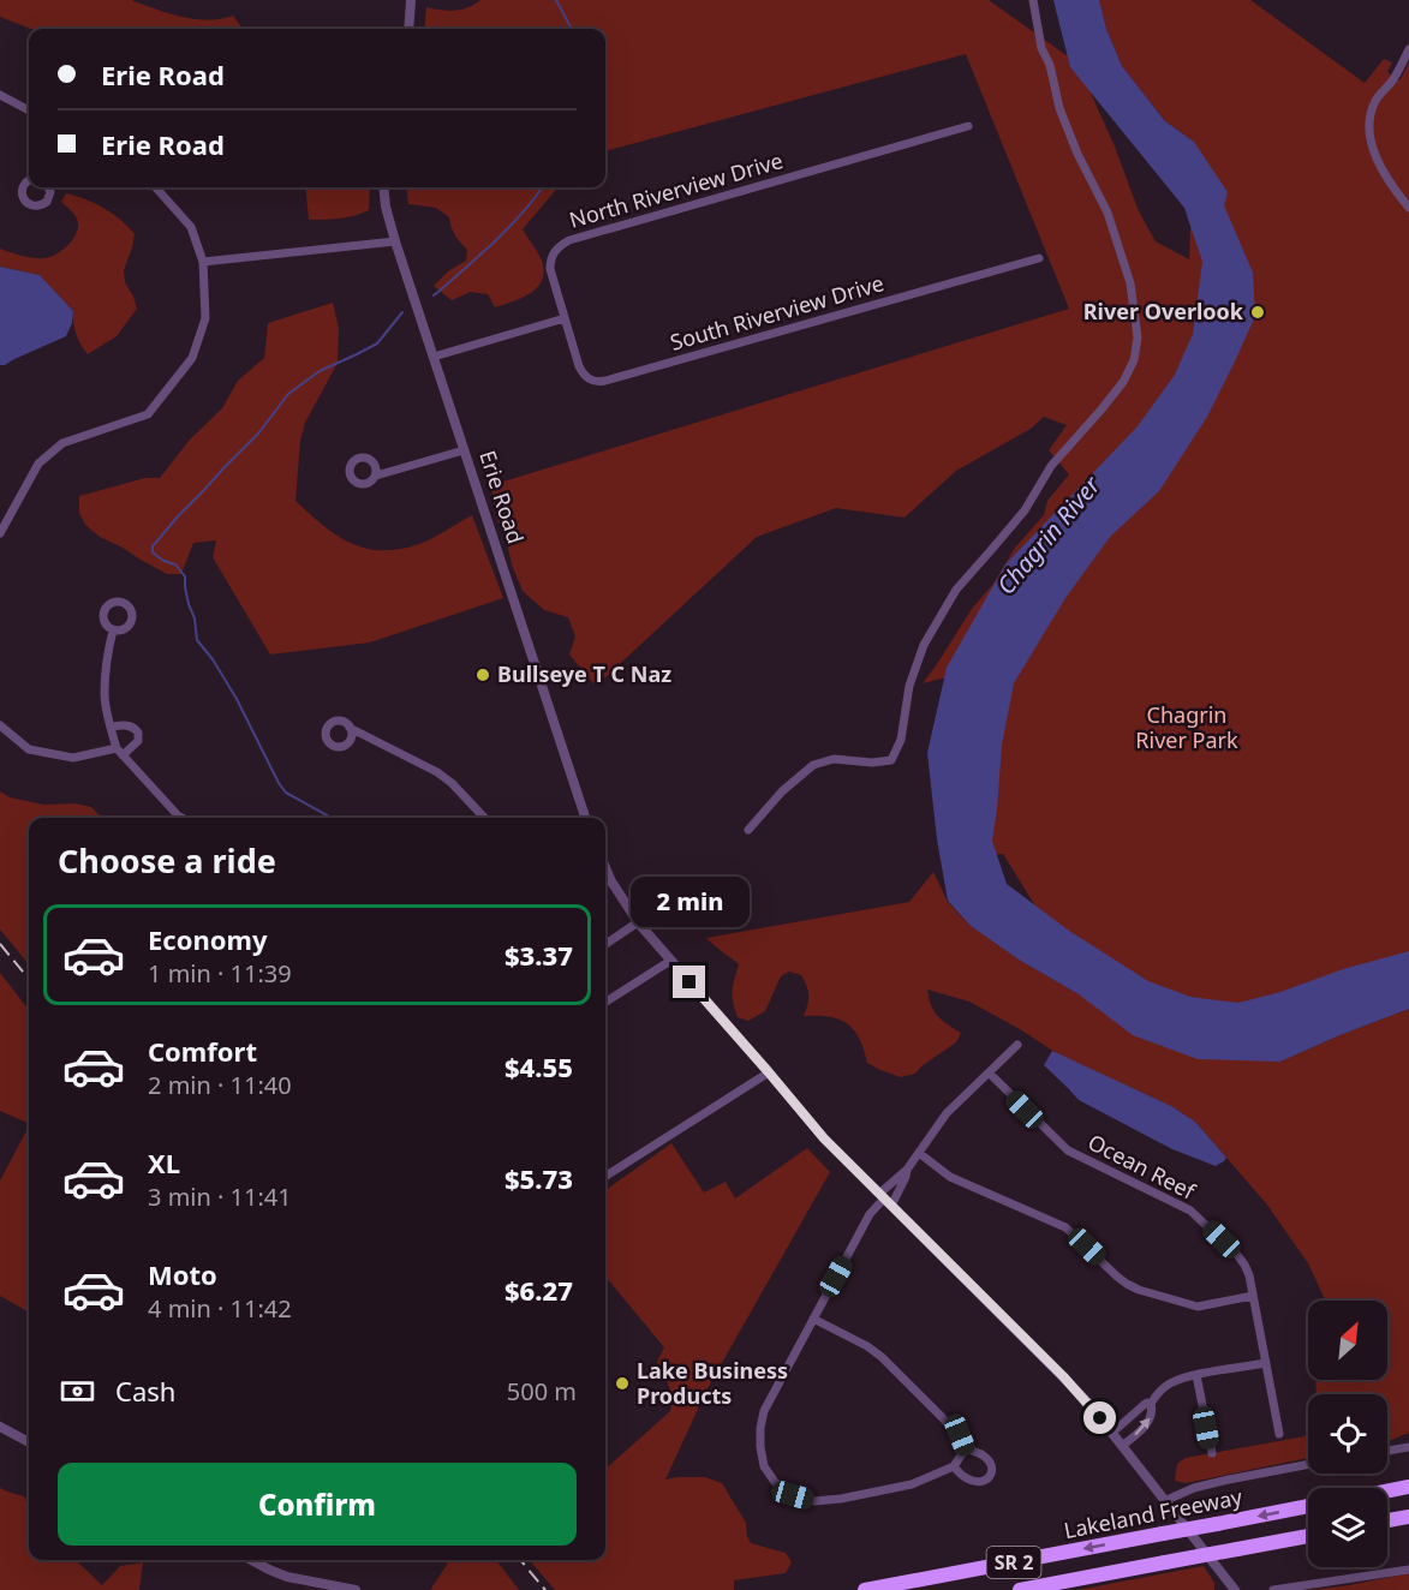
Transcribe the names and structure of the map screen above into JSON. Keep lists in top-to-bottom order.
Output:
{
  "streets": {
    "highway": ["Lakeland Freeway", "SR 2"],
    "street": [
      "North Riverview Drive",
      "South Riverview Drive",
      "Erie Road",
      "Ocean Reef"
    ]
  },
  "crossings": [
    ["North Riverview Drive", "South Riverview Drive"]
  ],
  "water": ["Chagrin River"],
  "parks": ["Chagrin River Park"],
  "places": ["River Overlook", "Bullseye T C Naz", "Lake Business Products"],
  "north": "top right",
  "page": {
    "banner": ["Erie Road", "Erie Road"],
    "heading": "Choose a ride",
    "bubble": "2 min",
    "list": [
      {
        "name": "Economy",
        "note": "1 min · 11:39",
        "value": "$3.37"
      },
      {
        "name": "Comfort",
        "note": "2 min · 11:40",
        "value": "$4.55"
      },
      {
        "name": "XL",
        "note": "3 min · 11:41",
        "value": "$5.73"
      },
      {
        "name": "Moto",
        "note": "4 min · 11:42",
        "value": "$6.27"
      }
    ],
    "pay": ["Cash", "500 m"],
    "buttons": "Confirm"
  }
}
